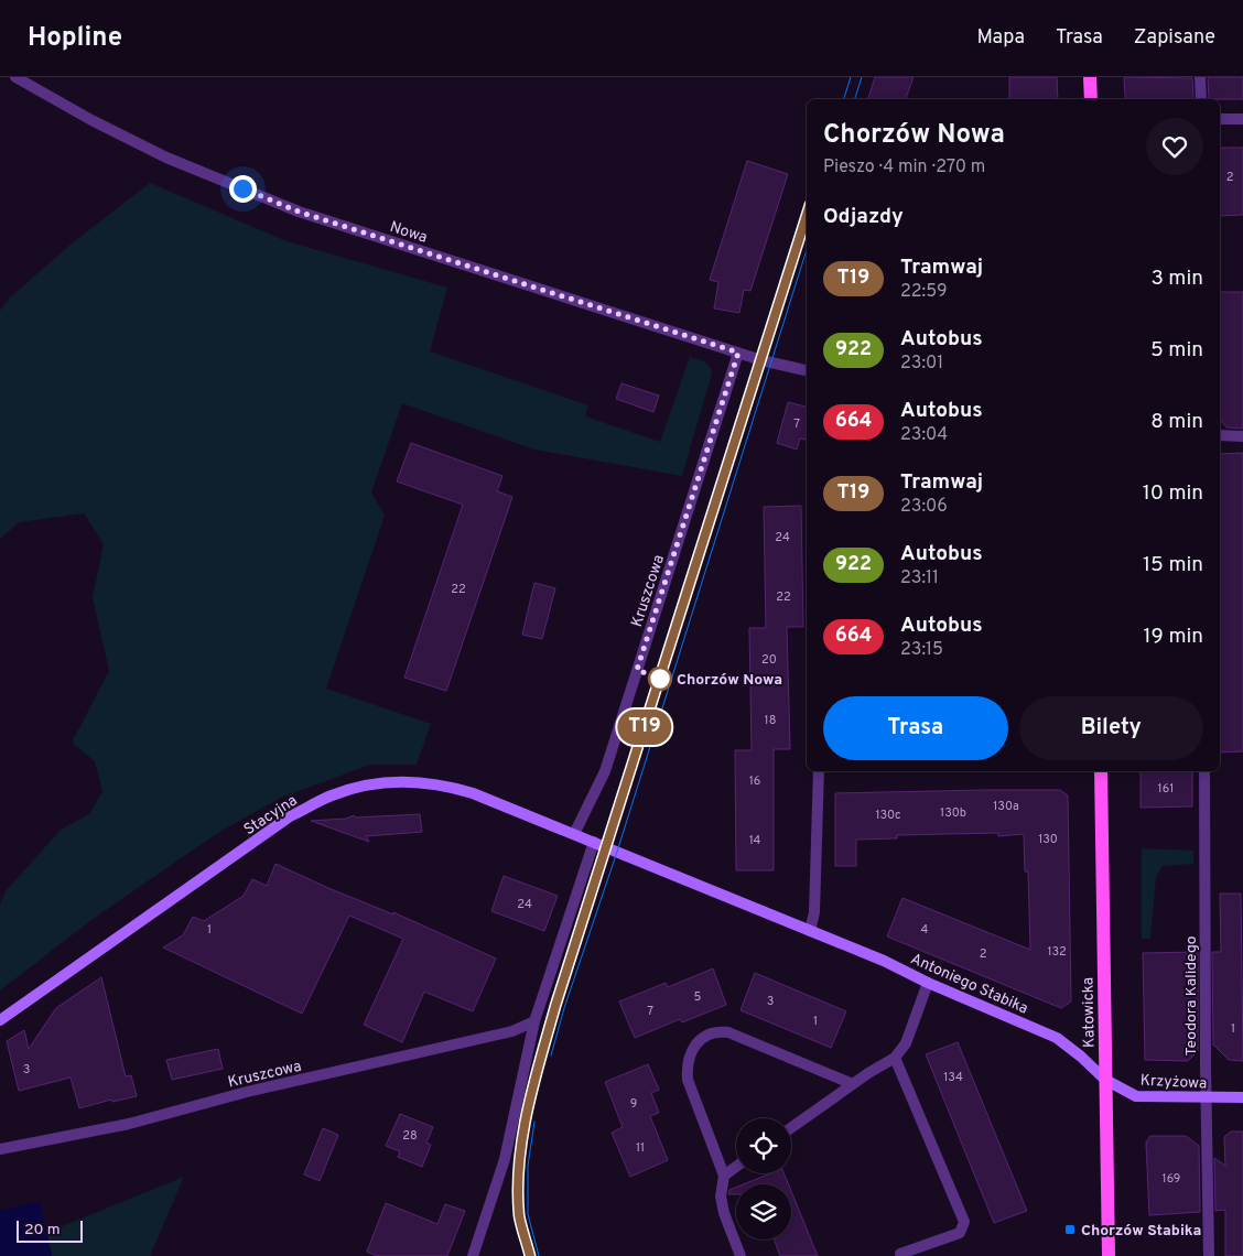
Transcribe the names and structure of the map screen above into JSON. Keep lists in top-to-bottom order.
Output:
{
  "streets": {
    "main road": ["Katowicka"],
    "street": [
      "Nowa",
      "Kruszcowa",
      "Stacyjna",
      "Antoniego Stabika",
      "Teodora Kalidego",
      "Krzyżowa"
    ]
  },
  "crossings": [
    ["Nowa", "Kruszcowa"],
    ["Kruszcowa", "Stacyjna"],
    ["Stacyjna", "Antoniego Stabika"],
    ["Antoniego Stabika", "Katowicka"],
    ["Antoniego Stabika", "Krzyżowa"],
    ["Teodora Kalidego", "Krzyżowa"],
    ["Katowicka", "Krzyżowa"]
  ],
  "places": {
    "other": ["Chorzów Nowa"],
    "transit": ["Chorzów Stabika"]
  },
  "lines": ["tram line T19"],
  "house_numbers": [
    "2",
    "7",
    "24",
    "22",
    "22",
    "20",
    "18",
    "16",
    "161",
    "130a",
    "130b",
    "130c",
    "130",
    "14",
    "24",
    "1",
    "4",
    "132",
    "2",
    "5",
    "3",
    "7",
    "1",
    "1",
    "3",
    "134",
    "9",
    "28",
    "11",
    "169"
  ],
  "scale_bar": "20 m",
  "page": {
    "header": "Hopline",
    "nav": ["Mapa", "Trasa", "Zapisane"],
    "on_map": "T19",
    "heading": [
      ["Chorzów Nowa", "Pieszo · 4 min · 270 m"],
      "Odjazdy"
    ],
    "list": [
      {
        "mark": "T19",
        "name": "Tramwaj",
        "note": "22:59",
        "value": "3 min"
      },
      {
        "mark": "922",
        "name": "Autobus",
        "note": "23:01",
        "value": "5 min"
      },
      {
        "mark": "664",
        "name": "Autobus",
        "note": "23:04",
        "value": "8 min"
      },
      {
        "mark": "T19",
        "name": "Tramwaj",
        "note": "23:06",
        "value": "10 min"
      },
      {
        "mark": "922",
        "name": "Autobus",
        "note": "23:11",
        "value": "15 min"
      },
      {
        "mark": "664",
        "name": "Autobus",
        "note": "23:15",
        "value": "19 min"
      }
    ],
    "buttons": ["Trasa", "Bilety"],
    "scale": "20 m"
  }
}
